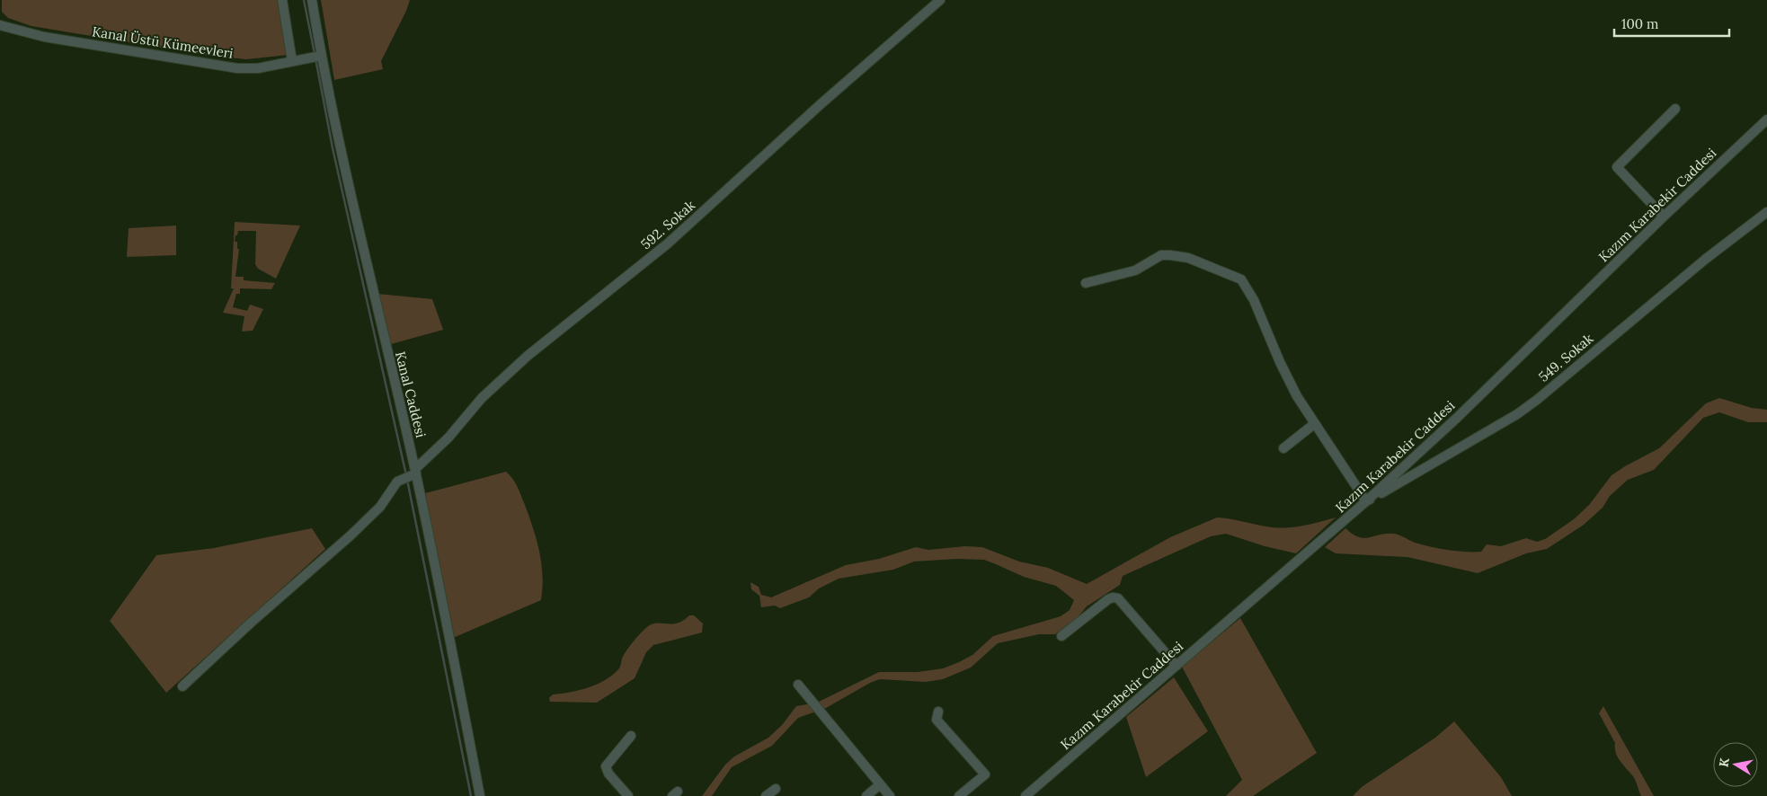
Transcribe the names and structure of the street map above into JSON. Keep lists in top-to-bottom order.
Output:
{
  "streets": {
    "street": [
      "Kanal Üstü Kümeevleri",
      "Kazım Karabekir Caddesi",
      "592. Sokak",
      "549. Sokak",
      "Kanal Caddesi"
    ]
  },
  "crossings": [
    ["Kanal Üstü Kümeevleri", "Kanal Caddesi"],
    ["Kazım Karabekir Caddesi", "549. Sokak"],
    ["592. Sokak", "Kanal Caddesi"]
  ],
  "scale_bar": "100 m",
  "north": "left"
}
